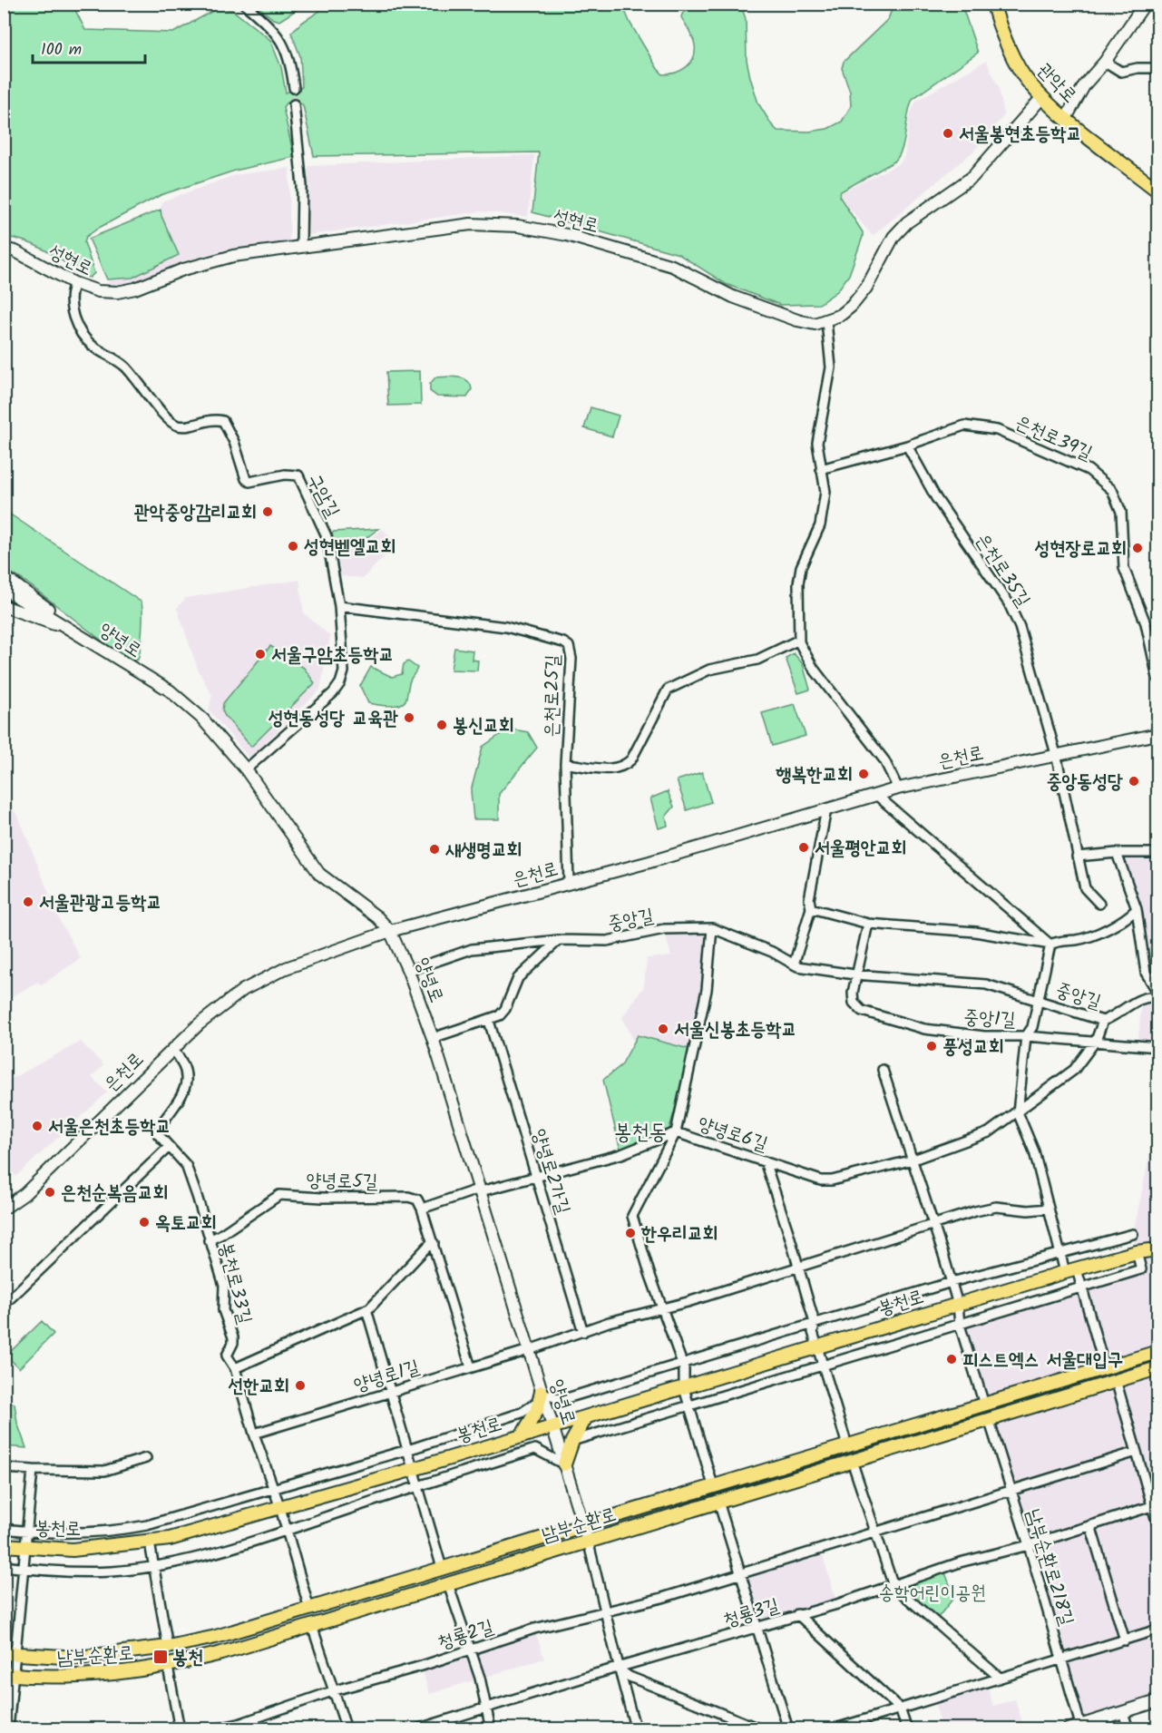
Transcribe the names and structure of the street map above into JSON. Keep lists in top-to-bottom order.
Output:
{
  "streets": {
    "main road": [
      "관악로",
      "성현로",
      "양녕로",
      "은천로",
      "봉천로",
      "남부순환로"
    ],
    "street": [
      "은천로39길",
      "구암길",
      "은천로35길",
      "은천로25길",
      "중앙길",
      "중앙1길",
      "양녕로6길",
      "양녕로2가길",
      "양녕로5길",
      "봉천로33길",
      "양녕로1길",
      "남부순환로218길",
      "청룡3길",
      "청룡2길"
    ]
  },
  "crossings": [
    ["성현로", "구암길"],
    ["은천로39길", "은천로35길"],
    ["구암길", "양녕로"],
    ["구암길", "은천로25길"],
    ["은천로35길", "은천로"],
    ["양녕로", "은천로"],
    ["양녕로", "중앙길"],
    ["양녕로", "양녕로6길"],
    ["양녕로", "봉천로"],
    ["양녕로", "양녕로1길"],
    ["양녕로", "남부순환로"],
    ["은천로25길", "은천로"],
    ["은천로", "봉천로33길"],
    ["중앙길", "중앙1길"],
    ["중앙길", "양녕로6길"],
    ["중앙1길", "양녕로6길"],
    ["양녕로6길", "양녕로2가길"],
    ["양녕로2가길", "양녕로1길"],
    ["양녕로5길", "봉천로33길"],
    ["봉천로33길", "봉천로"],
    ["봉천로33길", "양녕로1길"],
    ["남부순환로", "남부순환로218길"],
    ["남부순환로218길", "청룡3길"],
    ["남부순환로218길", "청룡2길"]
  ],
  "districts": ["봉천동"],
  "parks": ["송학어린이공원"],
  "places": {
    "other": [
      "서울봉현초등학교",
      "관악중앙감리교회",
      "성현벧엘교회",
      "성현장로교회",
      "서울구암초등학교",
      "성현동성당 교육관",
      "봉신교회",
      "행복한교회",
      "중앙동성당",
      "서울평안교회",
      "새생명교회",
      "서울관광고등학교",
      "서울신봉초등학교",
      "풍성교회",
      "서울은천초등학교",
      "은천순복음교회",
      "옥토교회",
      "한우리교회",
      "피스트엑스 서울대입구",
      "선한교회"
    ],
    "transit": ["봉천"]
  },
  "scale_bar": "100 m"
}
